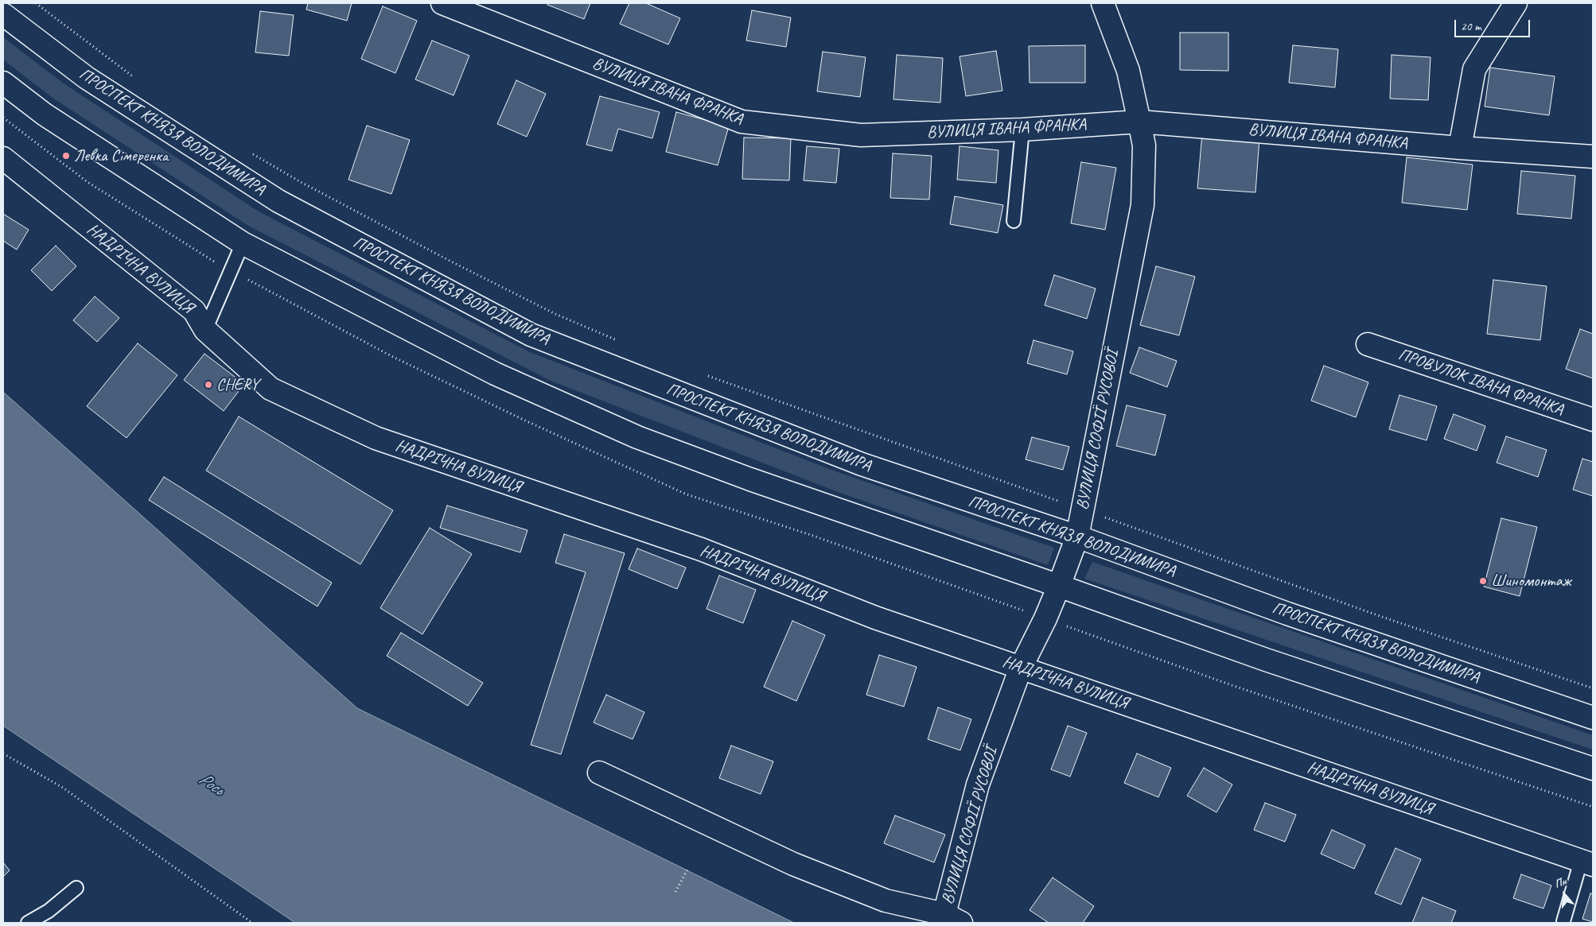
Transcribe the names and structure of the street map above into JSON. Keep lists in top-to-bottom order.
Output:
{
  "streets": {
    "street": [
      "ВУЛИЦЯ ІВАНА ФРАНКА",
      "ПРОСПЕКТ КНЯЗЯ ВОЛОДИМИРА",
      "НАДРІЧНА ВУЛИЦЯ",
      "ПРОВУЛОК ІВАНА ФРАНКА",
      "ВУЛИЦЯ СОФІЇ РУСОВОЇ"
    ]
  },
  "crossings": [
    ["ВУЛИЦЯ ІВАНА ФРАНКА", "ВУЛИЦЯ СОФІЇ РУСОВОЇ"],
    ["ПРОСПЕКТ КНЯЗЯ ВОЛОДИМИРА", "ВУЛИЦЯ СОФІЇ РУСОВОЇ"],
    ["НАДРІЧНА ВУЛИЦЯ", "ВУЛИЦЯ СОФІЇ РУСОВОЇ"]
  ],
  "water": ["Рось"],
  "places": ["Левка Сімеренка", "CHERY", "Шиномонтаж"],
  "scale_bar": "20 m",
  "north": "top"
}
